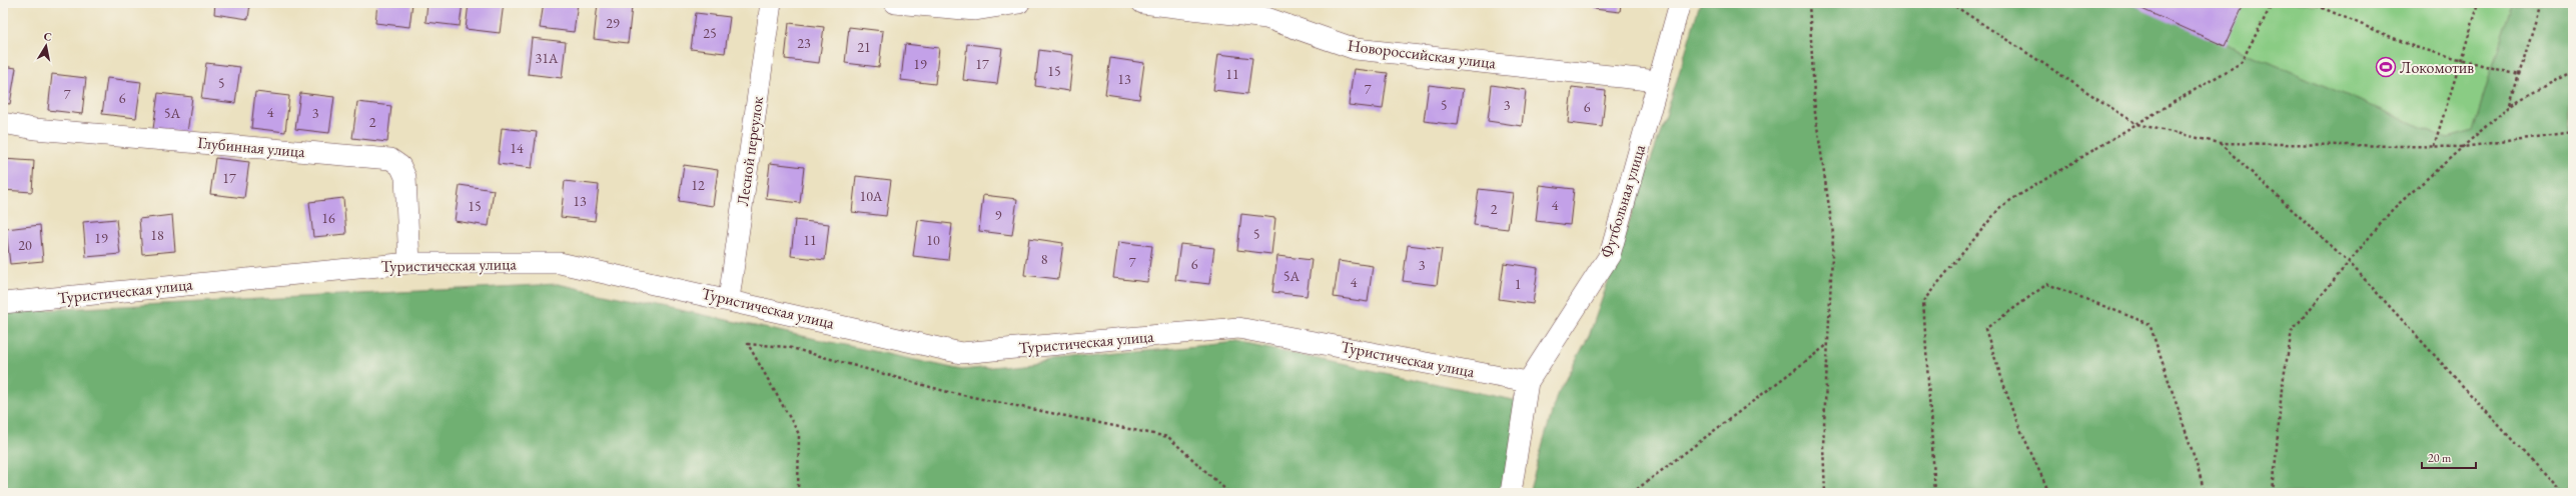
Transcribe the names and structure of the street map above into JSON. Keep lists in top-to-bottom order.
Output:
{
  "streets": {
    "street": [
      "Новороссийская улица",
      "Глубинная улица",
      "Лесной переулок",
      "Футбольная улица",
      "Туристическая улица"
    ]
  },
  "crossings": [
    ["Новороссийская улица", "Футбольная улица"],
    ["Глубинная улица", "Туристическая улица"],
    ["Лесной переулок", "Туристическая улица"],
    ["Футбольная улица", "Туристическая улица"]
  ],
  "places": {
    "sports": ["Локомотив"]
  },
  "house_numbers": [
    "29",
    "25",
    "23",
    "21",
    "31А",
    "19",
    "17",
    "15",
    "11",
    "13",
    "5",
    "7",
    "7",
    "6",
    "5",
    "3",
    "6",
    "4",
    "5А",
    "3",
    "2",
    "14",
    "17",
    "12",
    "10А",
    "13",
    "4",
    "15",
    "2",
    "9",
    "16",
    "5",
    "18",
    "19",
    "11",
    "10",
    "20",
    "8",
    "7",
    "6",
    "3",
    "5А",
    "4",
    "1"
  ],
  "scale_bar": "20 m",
  "north": "top"
}
